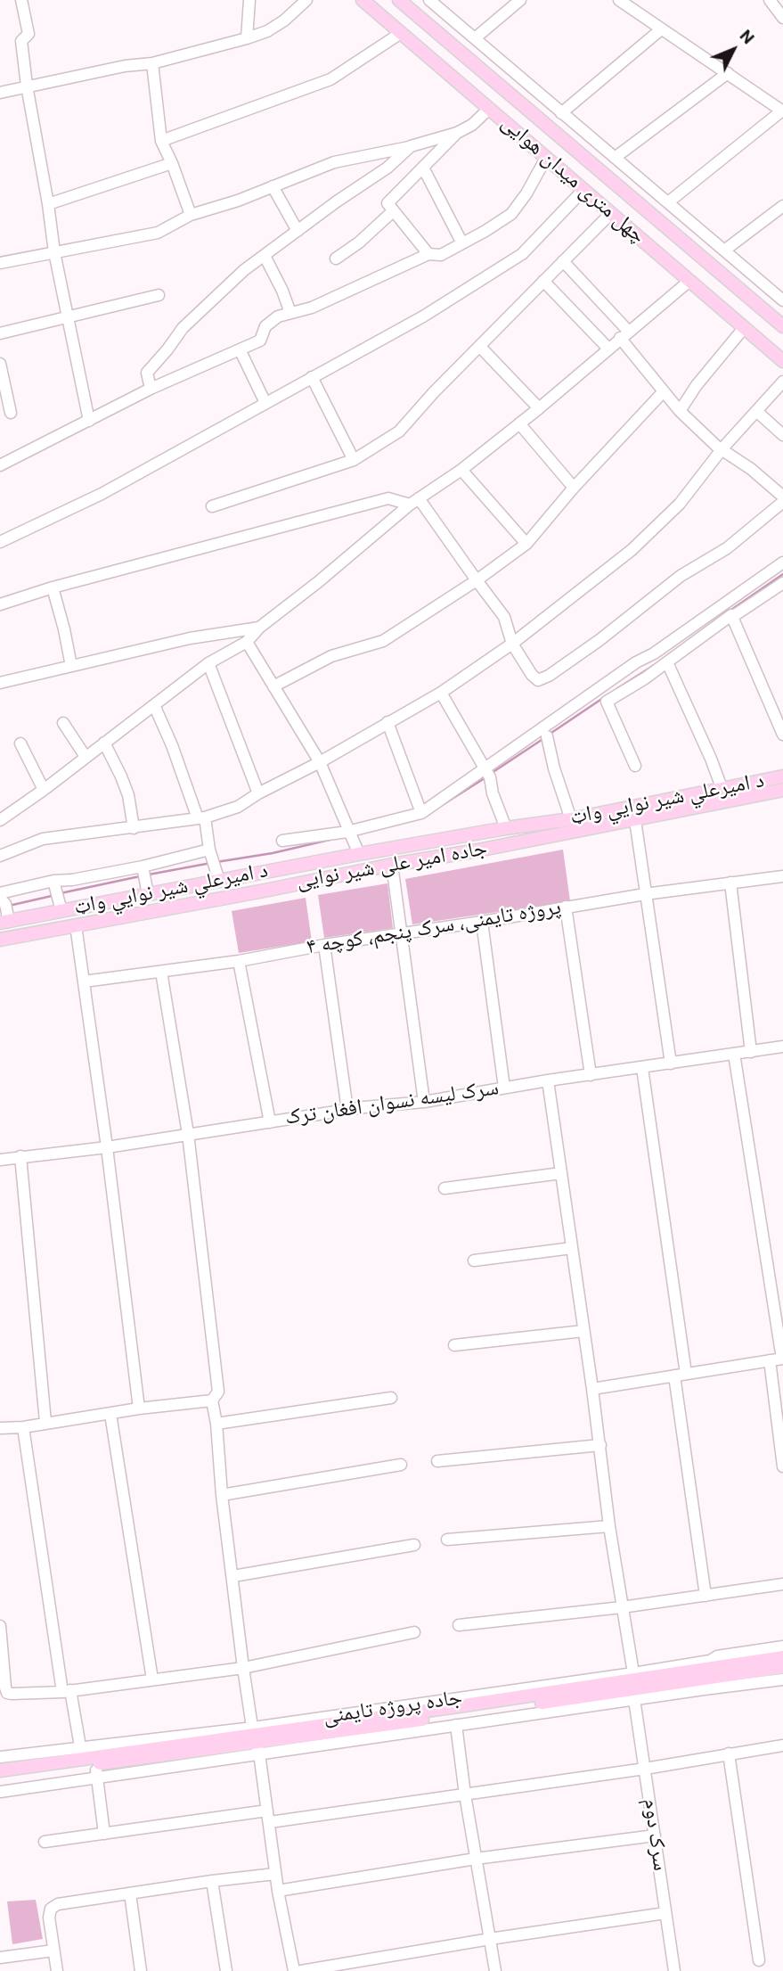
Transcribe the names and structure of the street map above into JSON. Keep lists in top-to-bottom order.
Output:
{
  "streets": {
    "main road": [
      "چهل متری میدان هوایی",
      "د امیرعلي شیر نوايي واټ",
      "جاده امیر علی شیر نوایی",
      "جاده پروژه تایمنی"
    ],
    "street": ["پروژه تایمنی، سرک پنجم، کوچه ۴", "سرک لیسه نسوان افغان‌ ترک", "سرک دوم"]
  },
  "crossings": [
    ["سرک لیسه نسوان افغان‌ ترک", "سرک دوم"],
    ["جاده پروژه تایمنی", "سرک دوم"]
  ],
  "north": "top right"
}
